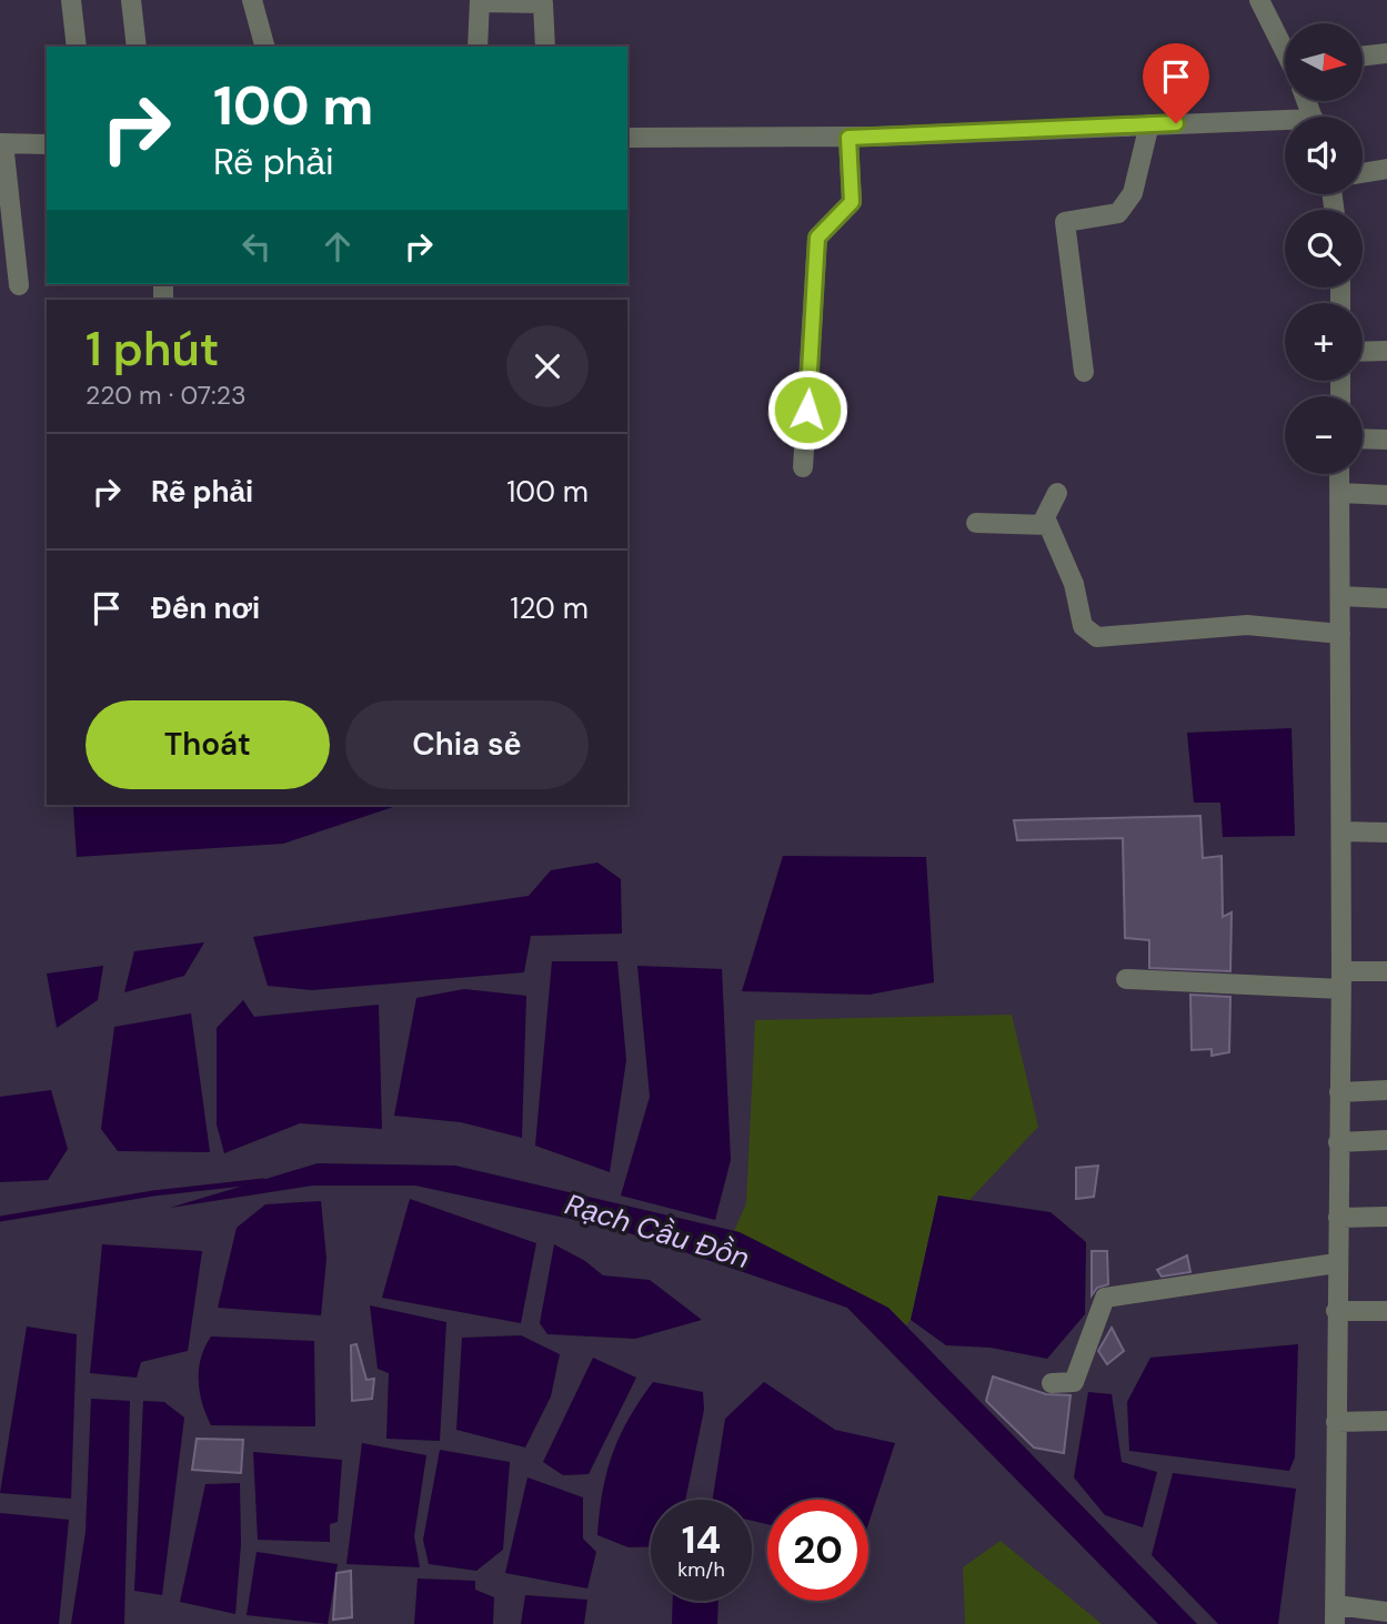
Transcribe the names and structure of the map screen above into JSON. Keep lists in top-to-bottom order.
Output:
{
  "water": ["Rạch Cầu Đồn"],
  "north": "right",
  "page": {
    "map_buttons": ["+", "−"],
    "turn": ["100 m", "Rẽ phải"],
    "heading": ["1 phút", "220 m · 07:23"],
    "list": [
      {
        "name": "Rẽ phải",
        "value": "100 m"
      },
      {
        "name": "Đến nơi",
        "value": "120 m"
      }
    ],
    "buttons": ["Thoát", "Chia sẻ"],
    "speed": "14 km/h",
    "limit": "20"
  }
}
